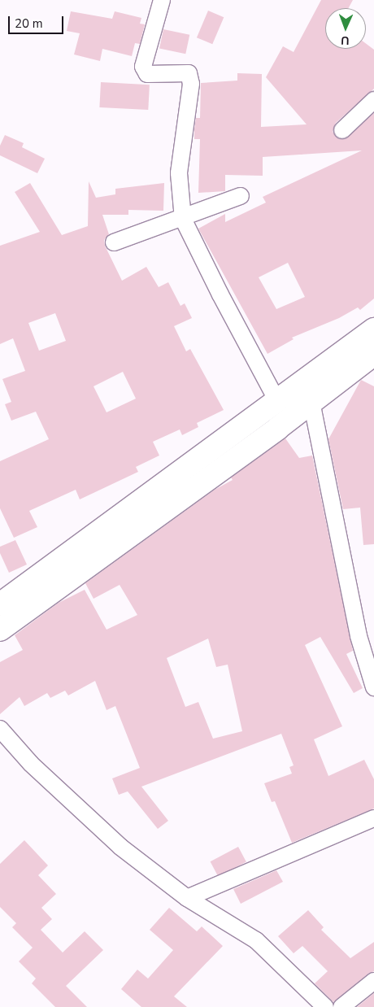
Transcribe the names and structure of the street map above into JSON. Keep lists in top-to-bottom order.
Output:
{
  "scale_bar": "20 m",
  "north": "bottom"
}
